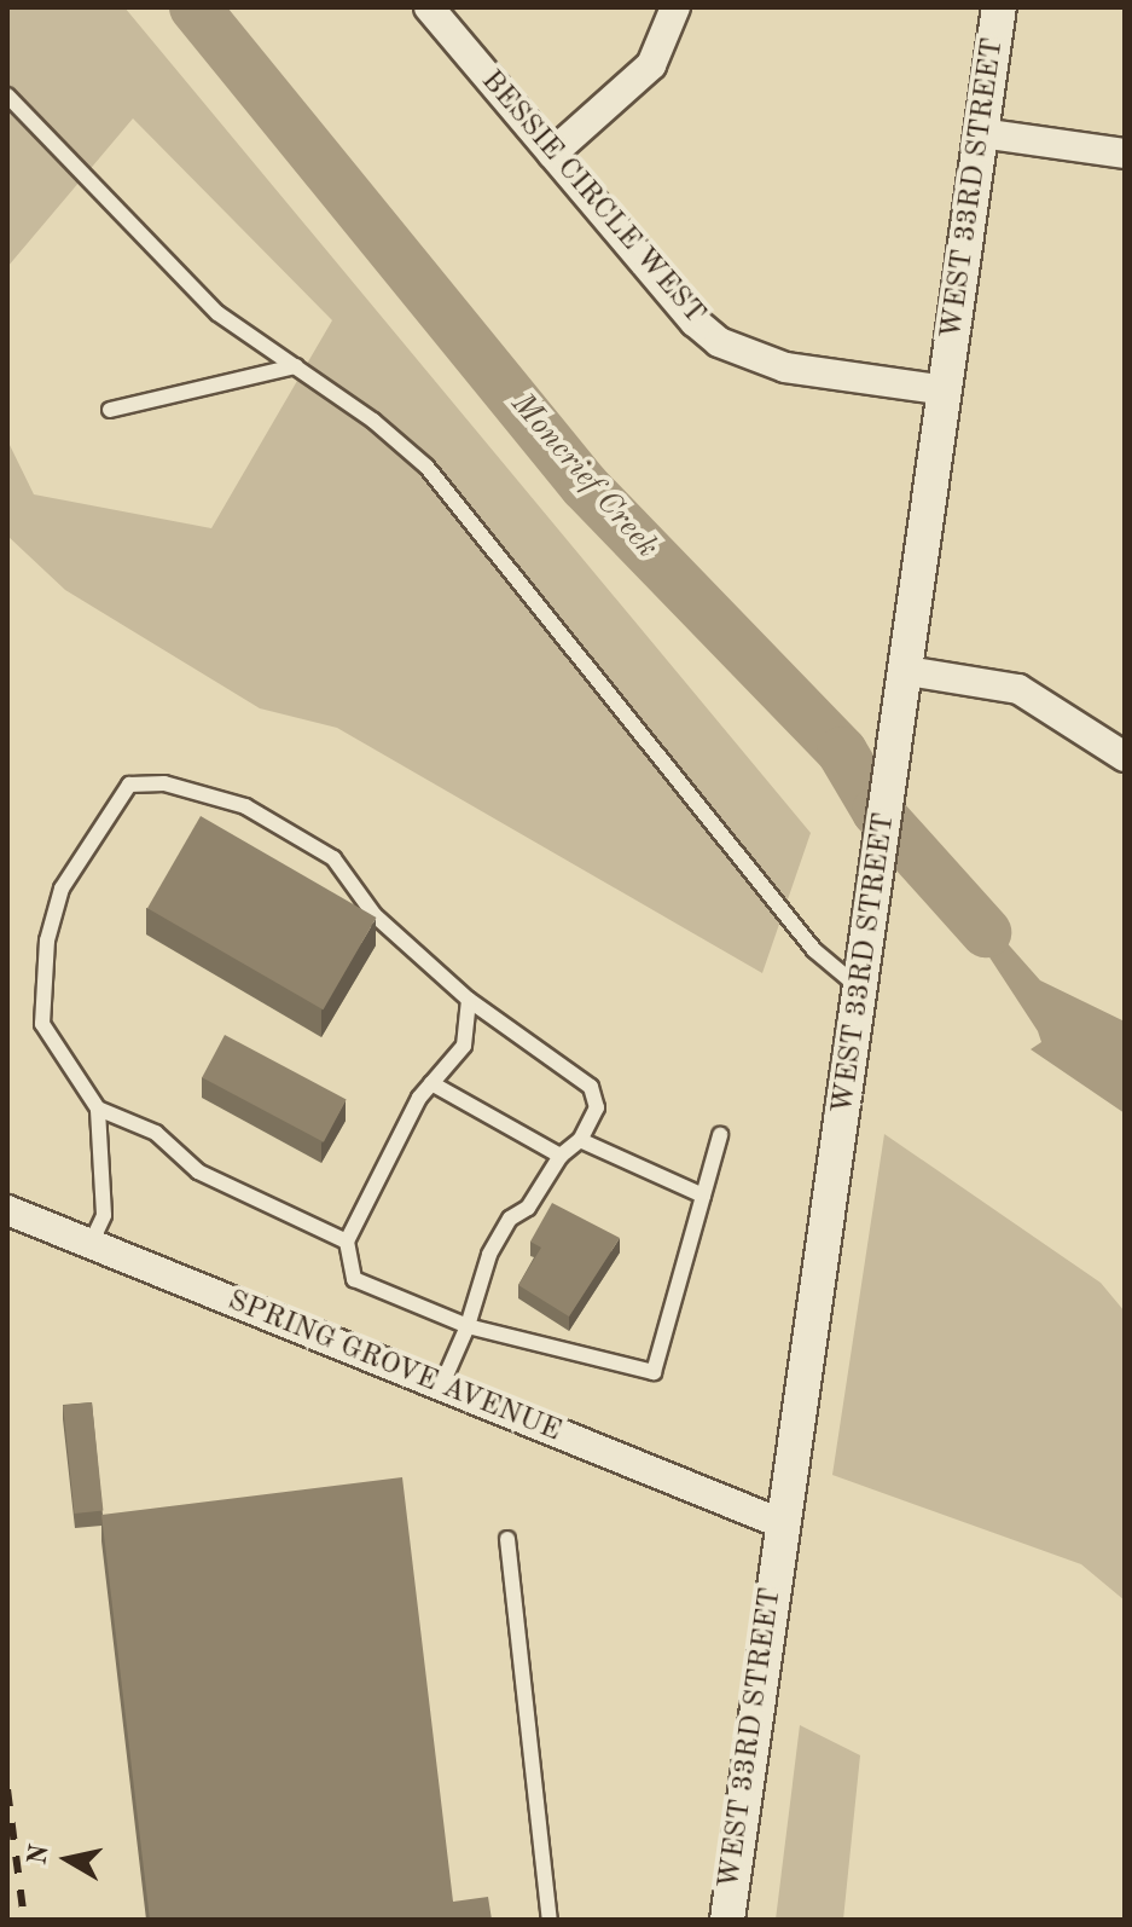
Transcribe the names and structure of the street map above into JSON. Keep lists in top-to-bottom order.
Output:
{
  "streets": {
    "street": ["WEST 33RD STREET", "BESSIE CIRCLE WEST", "SPRING GROVE AVENUE"]
  },
  "crossings": [
    ["WEST 33RD STREET", "BESSIE CIRCLE WEST"],
    ["WEST 33RD STREET", "SPRING GROVE AVENUE"]
  ],
  "water": ["Moncrief Creek"],
  "north": "left"
}
